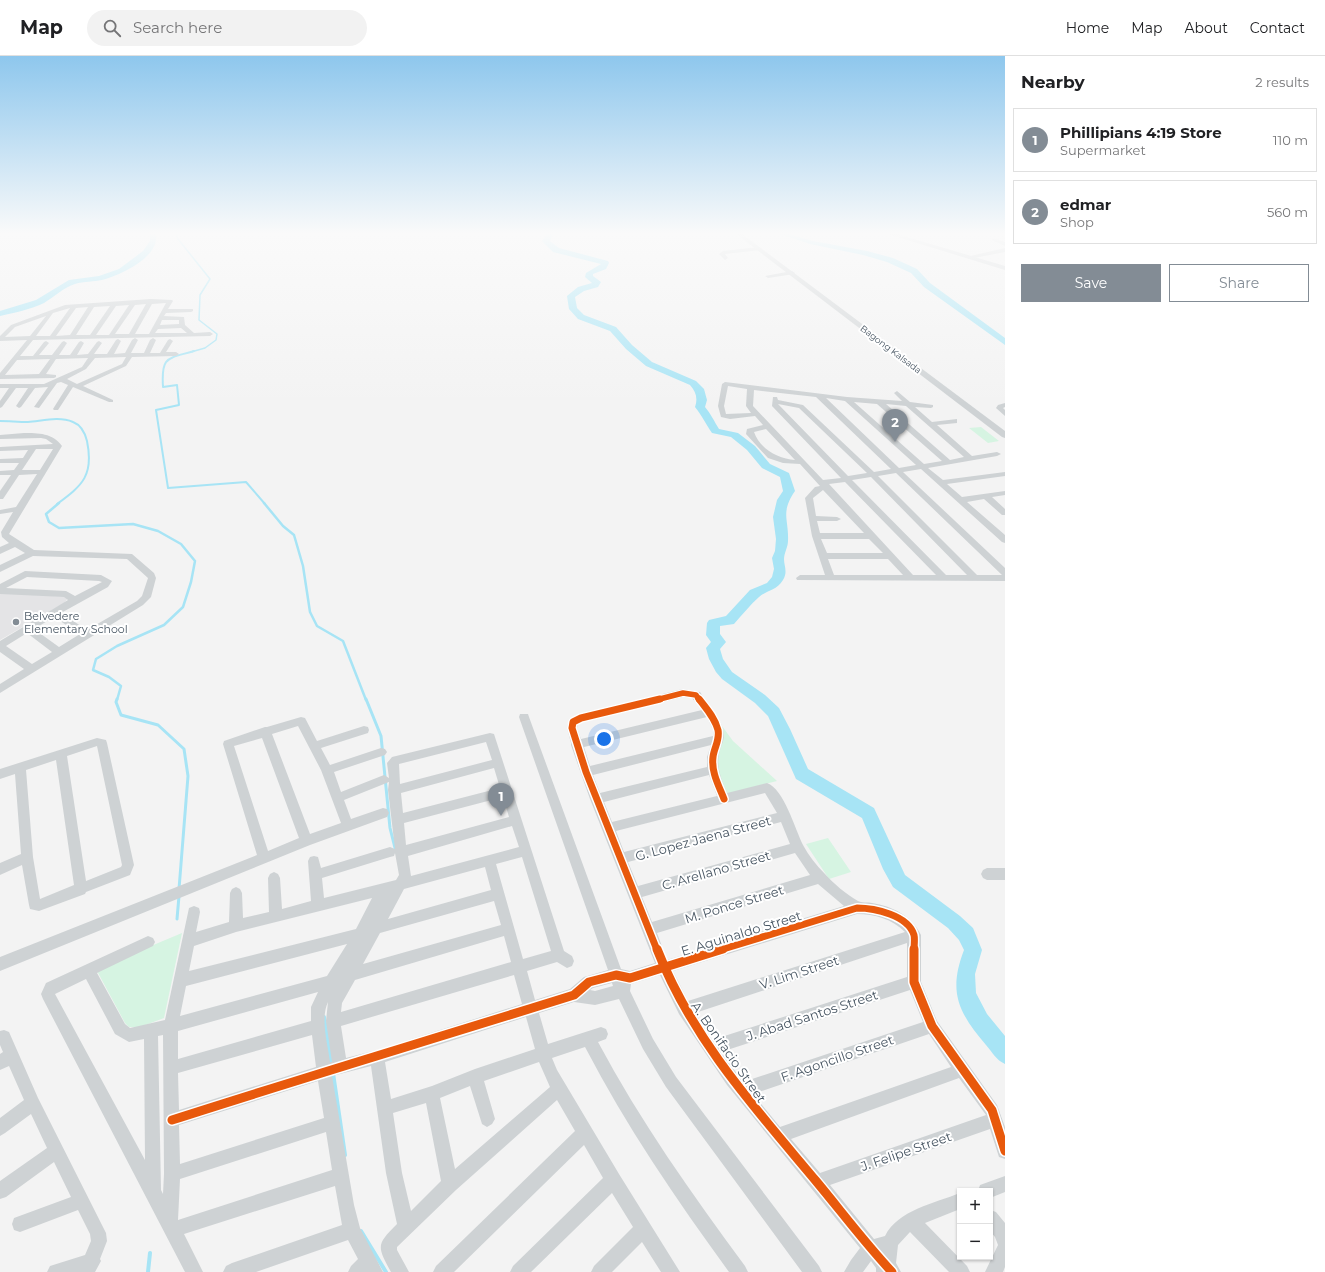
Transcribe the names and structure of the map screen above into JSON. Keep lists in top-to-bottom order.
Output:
{
  "streets": {
    "street": [
      "Bagong Kalsada",
      "G. Lopez Jaena Street",
      "C. Arellano Street",
      "M. Ponce Street",
      "E. Aguinaldo Street",
      "V. Lim Street",
      "J. Abad Santos Street",
      "A. Bonifacio Street",
      "F. Agoncillo Street",
      "J. Felipe Street"
    ]
  },
  "crossings": [
    ["G. Lopez Jaena Street", "A. Bonifacio Street"],
    ["C. Arellano Street", "A. Bonifacio Street"],
    ["M. Ponce Street", "A. Bonifacio Street"],
    ["E. Aguinaldo Street", "A. Bonifacio Street"],
    ["V. Lim Street", "A. Bonifacio Street"],
    ["J. Abad Santos Street", "A. Bonifacio Street"],
    ["A. Bonifacio Street", "F. Agoncillo Street"],
    ["A. Bonifacio Street", "J. Felipe Street"]
  ],
  "places": ["Belvedere Elementary School"],
  "page": {
    "header": "Map",
    "search": "Search here",
    "nav": [
      "Home",
      "Map",
      "About",
      "Contact"
    ],
    "heading": ["Nearby", "2 results"],
    "list": [
      {
        "mark": "1",
        "name": "Phillipians 4:19 Store",
        "note": "Supermarket",
        "value": "110 m"
      },
      {
        "mark": "2",
        "name": "edmar",
        "note": "Shop",
        "value": "560 m"
      }
    ],
    "buttons": ["Save", "Share"],
    "pins": ["2", "1"],
    "map_buttons": ["+", "−"]
  }
}
